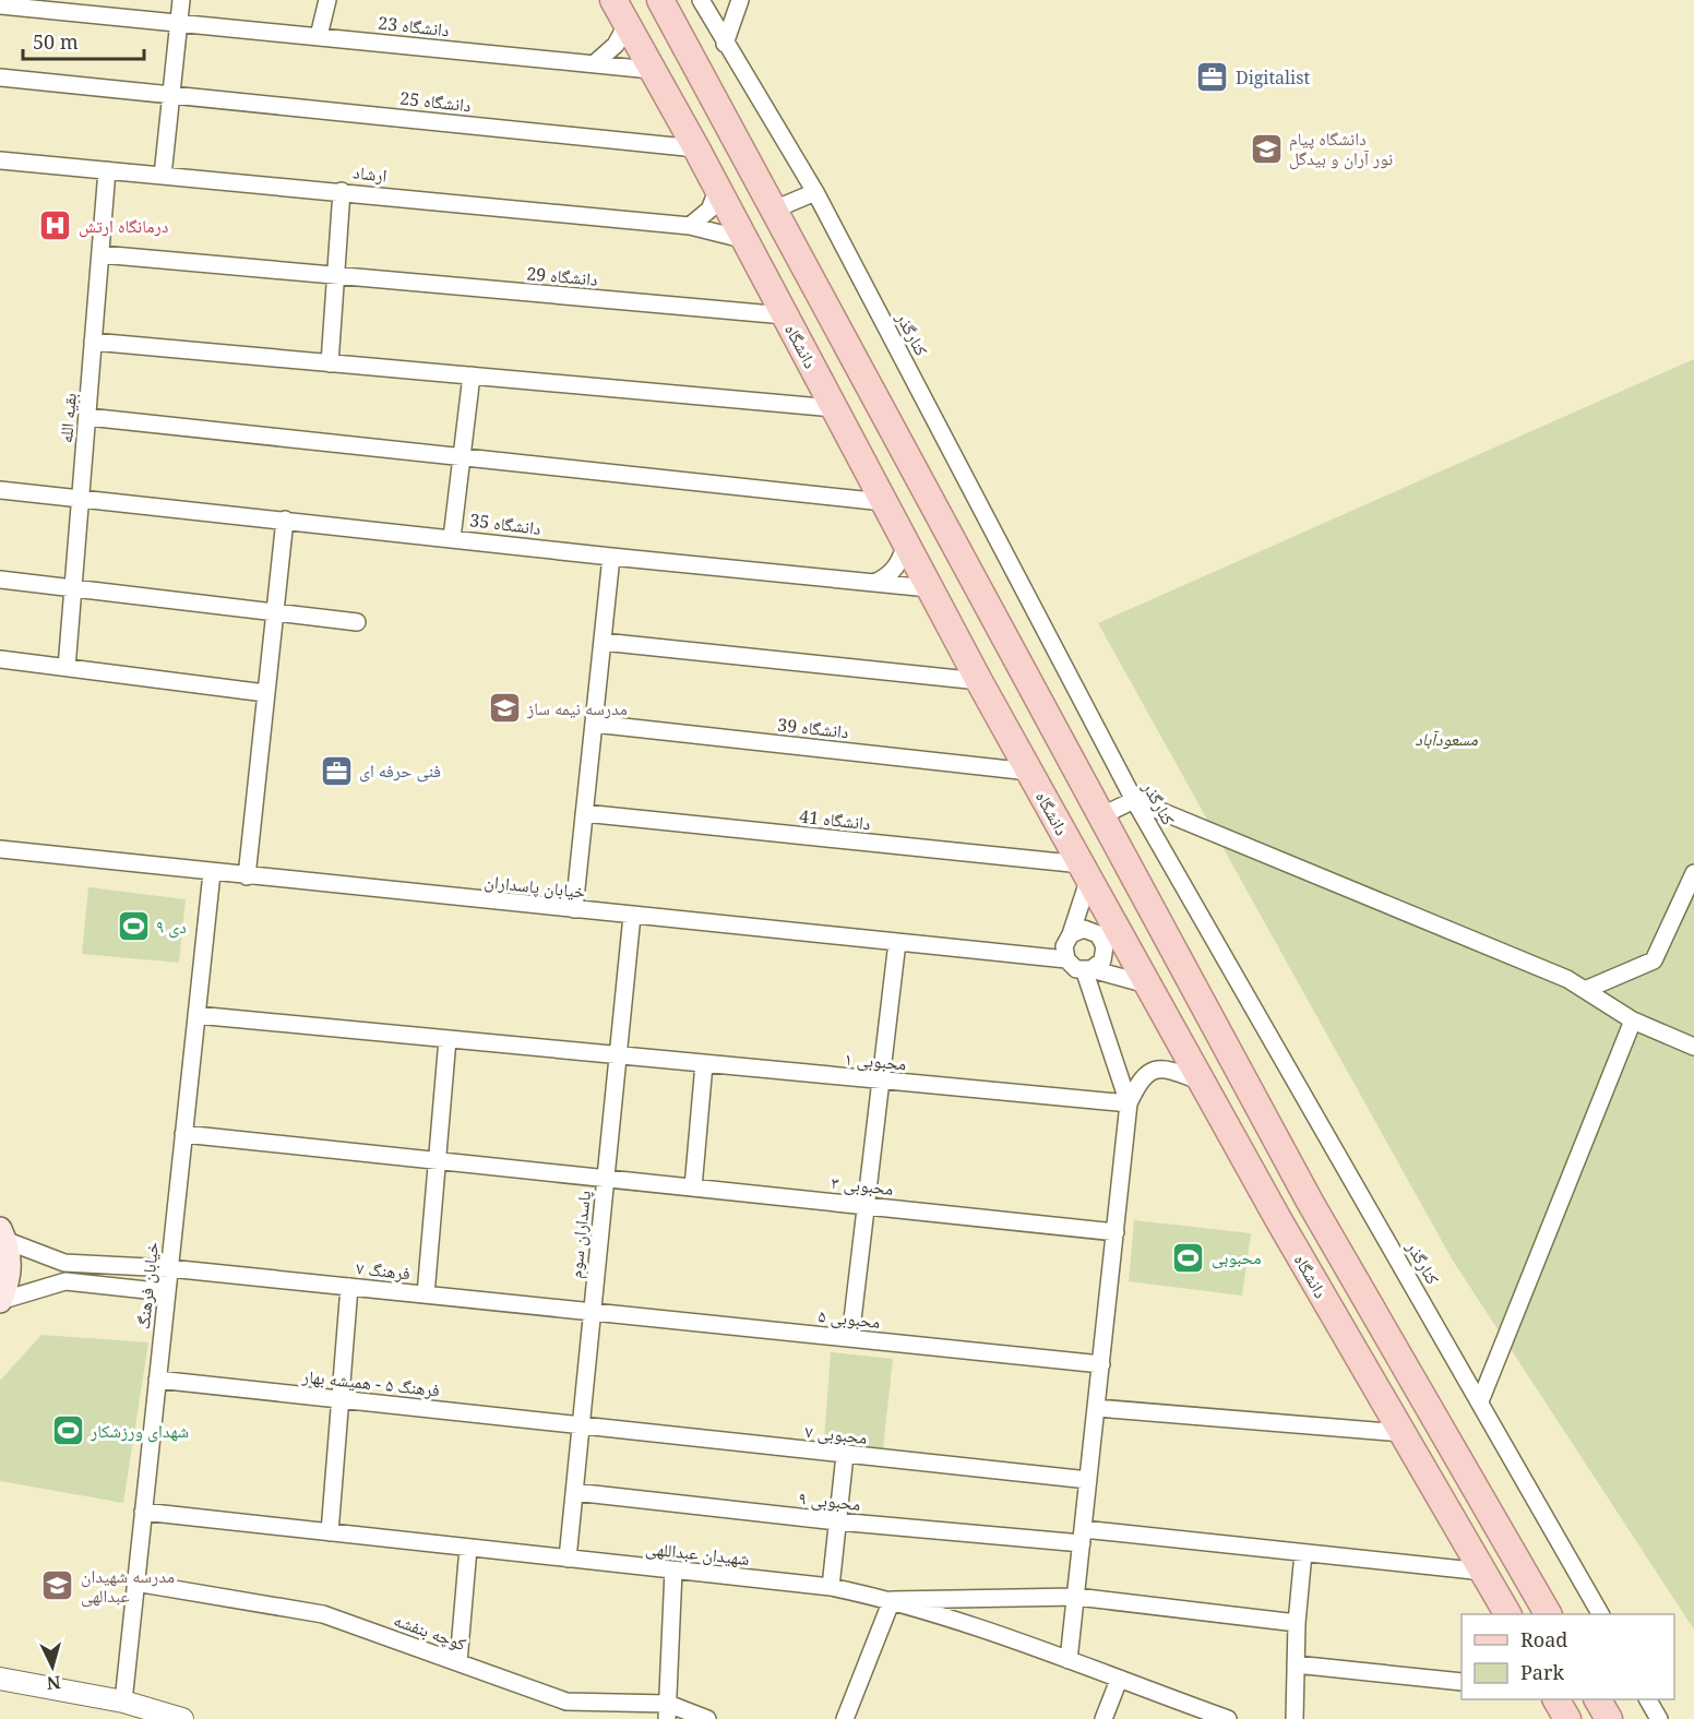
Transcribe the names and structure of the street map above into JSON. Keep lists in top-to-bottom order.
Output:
{
  "streets": {
    "main road": ["دانشگاه"],
    "street": [
      "دانشگاه 23",
      "دانشگاه 25",
      "ارشاد",
      "دانشگاه 29",
      "کنارگذر",
      "بقیه الله",
      "دانشگاه 35",
      "دانشگاه 39",
      "دانشگاه 41",
      "خیابان پاسداران",
      "محبوبی ۱",
      "محبوبی ۳",
      "پاسداران سوم",
      "فرهنگ ۷",
      "خیابان فرهنگ",
      "محبوبی ۵",
      "فرهنگ ۵ - همیشه بهار",
      "محبوبی ۷",
      "محبوبی ۹",
      "شهیدان عبداللهی",
      "کوچه بنفشه"
    ]
  },
  "crossings": [
    ["دانشگاه 23", "دانشگاه"],
    ["دانشگاه 25", "دانشگاه"],
    ["ارشاد", "دانشگاه"],
    ["ارشاد", "بقیه الله"],
    ["دانشگاه 29", "دانشگاه"],
    ["دانشگاه 29", "بقیه الله"],
    ["دانشگاه", "دانشگاه 35"],
    ["دانشگاه", "دانشگاه 39"],
    ["دانشگاه", "دانشگاه 41"],
    ["دانشگاه", "محبوبی ۹"],
    ["بقیه الله", "دانشگاه 35"],
    ["خیابان پاسداران", "پاسداران سوم"],
    ["خیابان پاسداران", "خیابان فرهنگ"],
    ["محبوبی ۱", "پاسداران سوم"],
    ["محبوبی ۱", "خیابان فرهنگ"],
    ["محبوبی ۳", "پاسداران سوم"],
    ["محبوبی ۳", "خیابان فرهنگ"],
    ["پاسداران سوم", "فرهنگ ۷"],
    ["پاسداران سوم", "محبوبی ۵"],
    ["پاسداران سوم", "فرهنگ ۵ - همیشه بهار"],
    ["پاسداران سوم", "محبوبی ۷"],
    ["پاسداران سوم", "محبوبی ۹"],
    ["پاسداران سوم", "شهیدان عبداللهی"],
    ["فرهنگ ۷", "خیابان فرهنگ"],
    ["فرهنگ ۷", "محبوبی ۵"],
    ["خیابان فرهنگ", "فرهنگ ۵ - همیشه بهار"],
    ["خیابان فرهنگ", "شهیدان عبداللهی"],
    ["خیابان فرهنگ", "کوچه بنفشه"],
    ["فرهنگ ۵ - همیشه بهار", "محبوبی ۷"]
  ],
  "parks": ["مسعودآباد"],
  "places": {
    "office": ["Digitalist", "فنی حرفه ای"],
    "school or university": ["دانشگاه پیام نور آران و بیدگل", "مدرسه نیمه ساز", "مدرسه شهیدان عبدالهی"],
    "hospital": ["درمانگاه ارتش"],
    "sports": ["۹ دی", "محبوبی", "شهدای ورزشکار"]
  },
  "legend": ["Road", "Park"],
  "scale_bar": "50 m",
  "north": "bottom"
}
